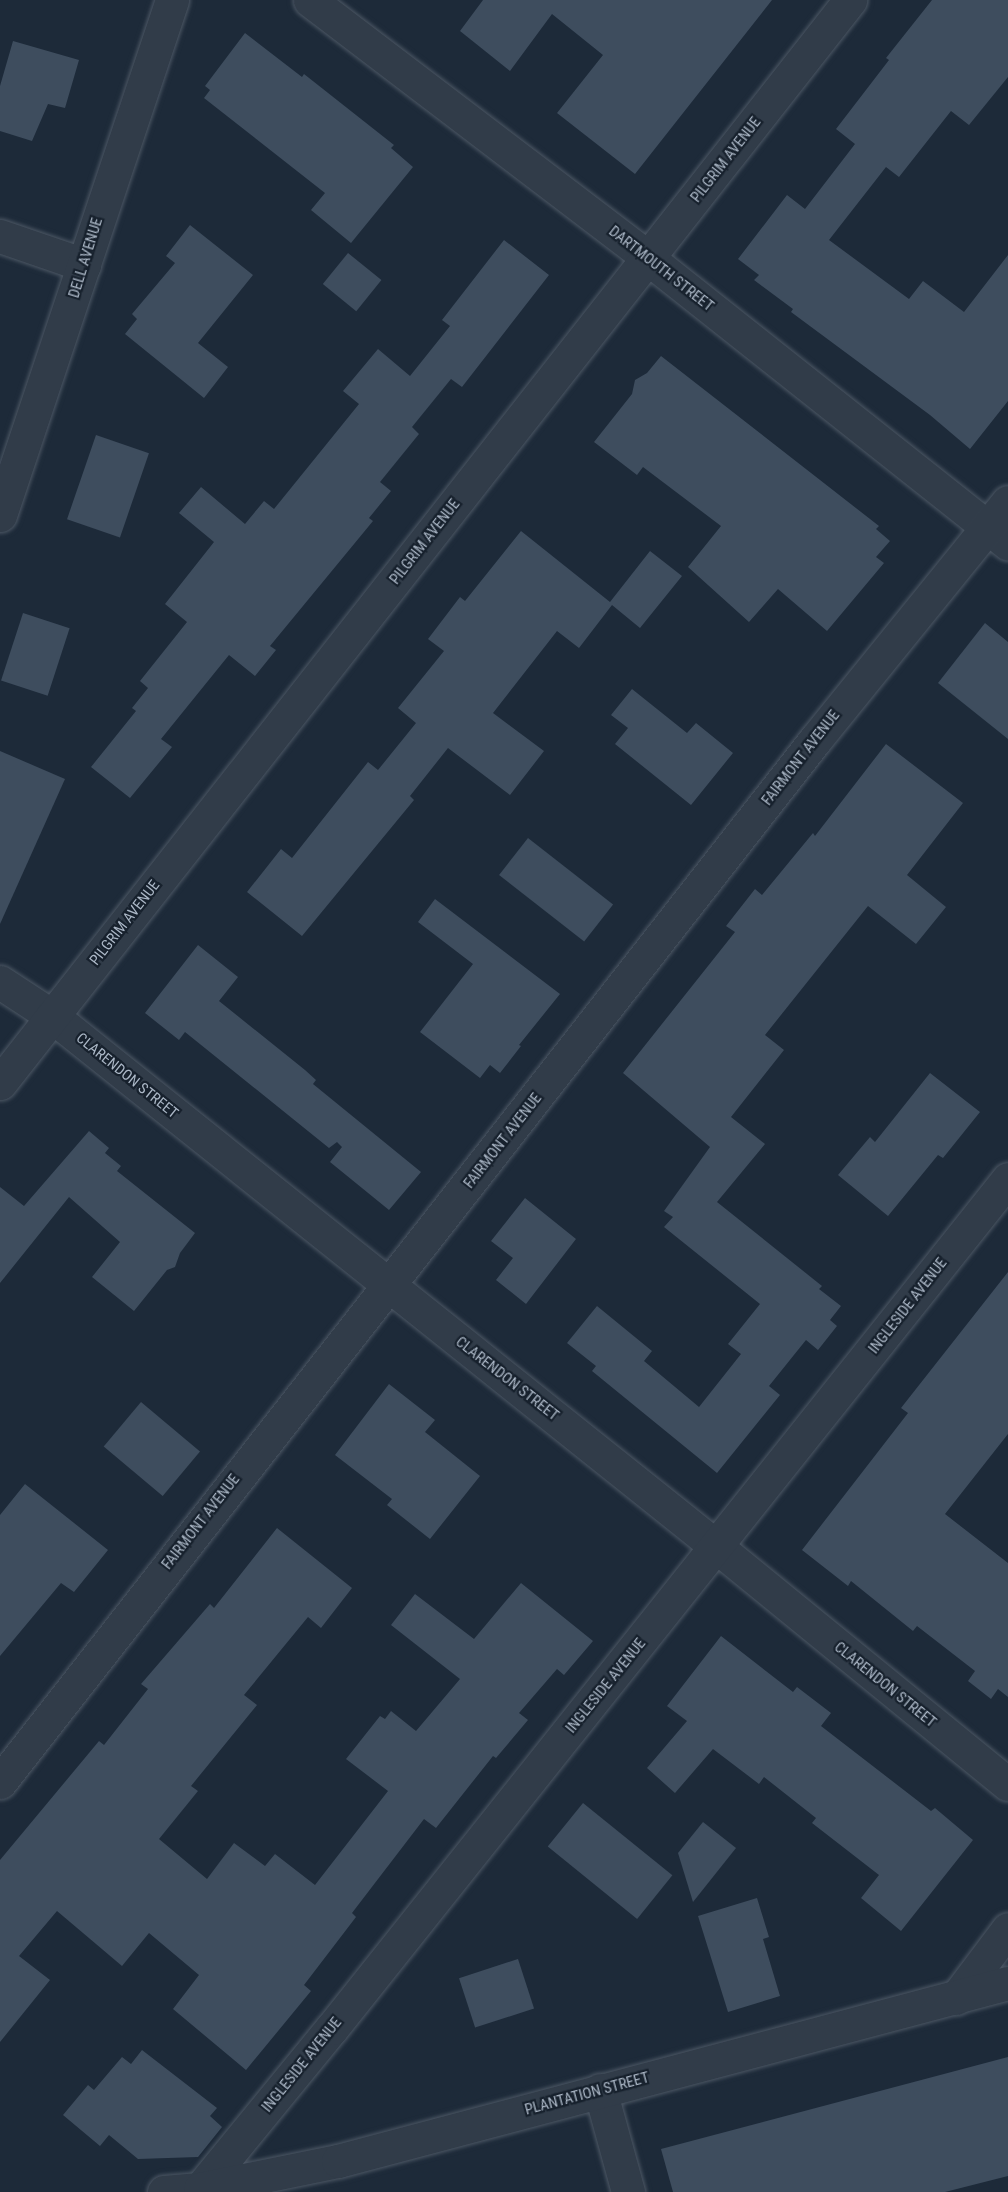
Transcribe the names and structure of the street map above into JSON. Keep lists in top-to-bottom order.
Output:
{
  "streets": {
    "street": [
      "PILGRIM AVENUE",
      "DELL AVENUE",
      "DARTMOUTH STREET",
      "FAIRMONT AVENUE",
      "CLARENDON STREET",
      "INGLESIDE AVENUE",
      "PLANTATION STREET"
    ]
  },
  "crossings": [
    ["PILGRIM AVENUE", "DARTMOUTH STREET"],
    ["PILGRIM AVENUE", "CLARENDON STREET"],
    ["DARTMOUTH STREET", "FAIRMONT AVENUE"],
    ["FAIRMONT AVENUE", "CLARENDON STREET"],
    ["CLARENDON STREET", "INGLESIDE AVENUE"],
    ["INGLESIDE AVENUE", "PLANTATION STREET"]
  ]
}
